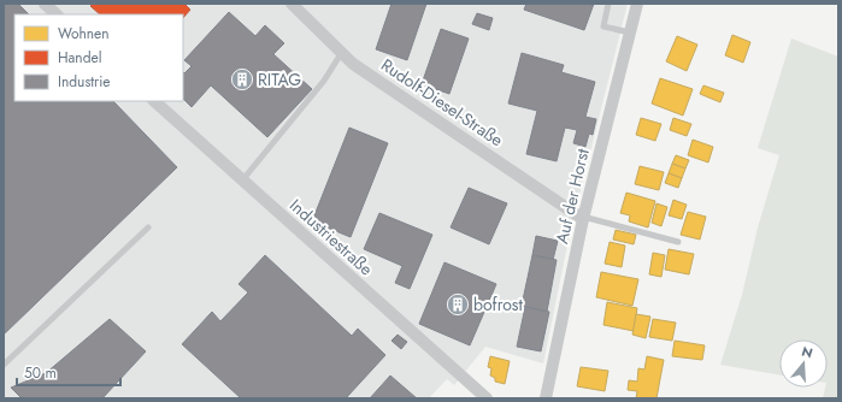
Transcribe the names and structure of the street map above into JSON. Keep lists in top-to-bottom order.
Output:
{
  "streets": {
    "street": ["Rudolf-Diesel-Straße", "Auf der Horst", "Industriestraße"]
  },
  "crossings": [
    ["Rudolf-Diesel-Straße", "Auf der Horst"]
  ],
  "places": {
    "building": ["RITAG", "bofrost"]
  },
  "legend": ["Wohnen", "Handel", "Industrie"],
  "scale_bar": "50 m",
  "north": "top"
}
